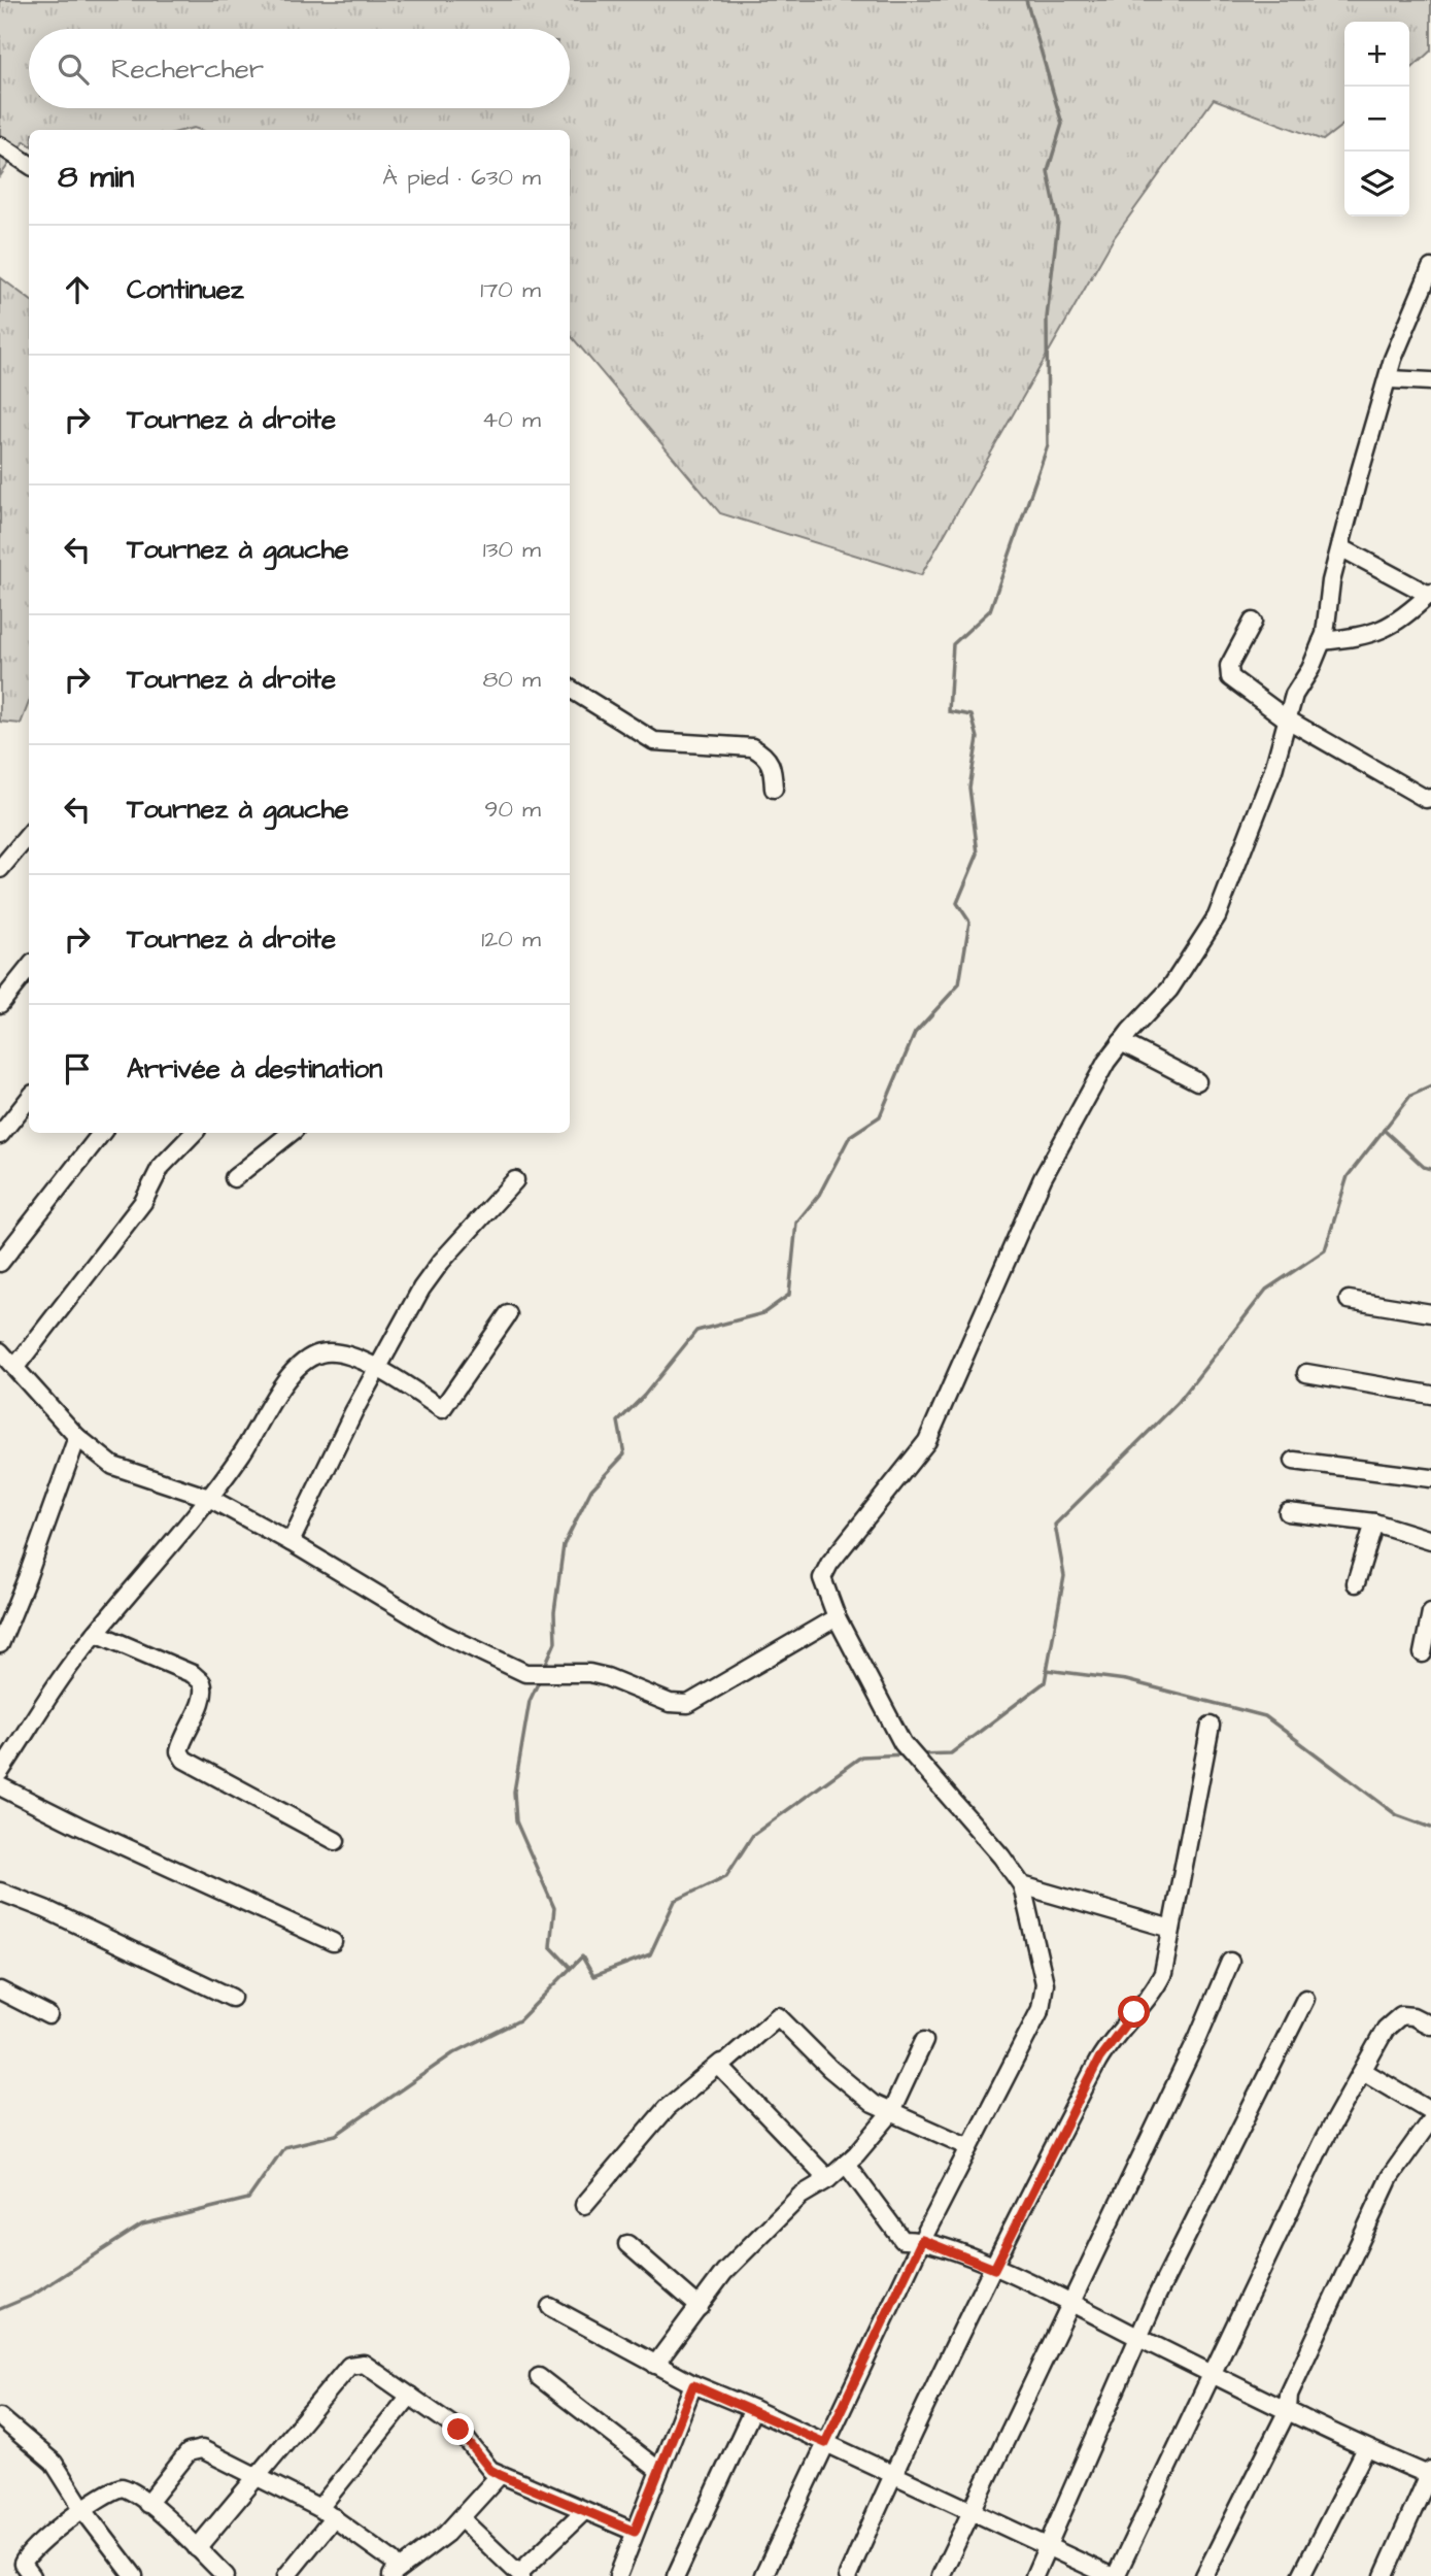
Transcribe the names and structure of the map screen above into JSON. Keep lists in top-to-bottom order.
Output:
{
  "page": {
    "map_buttons": ["+", "−"],
    "search": "Rechercher",
    "heading": ["8 min", "À pied · 630 m"],
    "list": [
      ["Continuez", "170 m"],
      ["Tournez à droite", "40 m"],
      ["Tournez à gauche", "130 m"],
      ["Tournez à droite", "80 m"],
      ["Tournez à gauche", "90 m"],
      ["Tournez à droite", "120 m"],
      "Arrivée à destination"
    ]
  }
}
